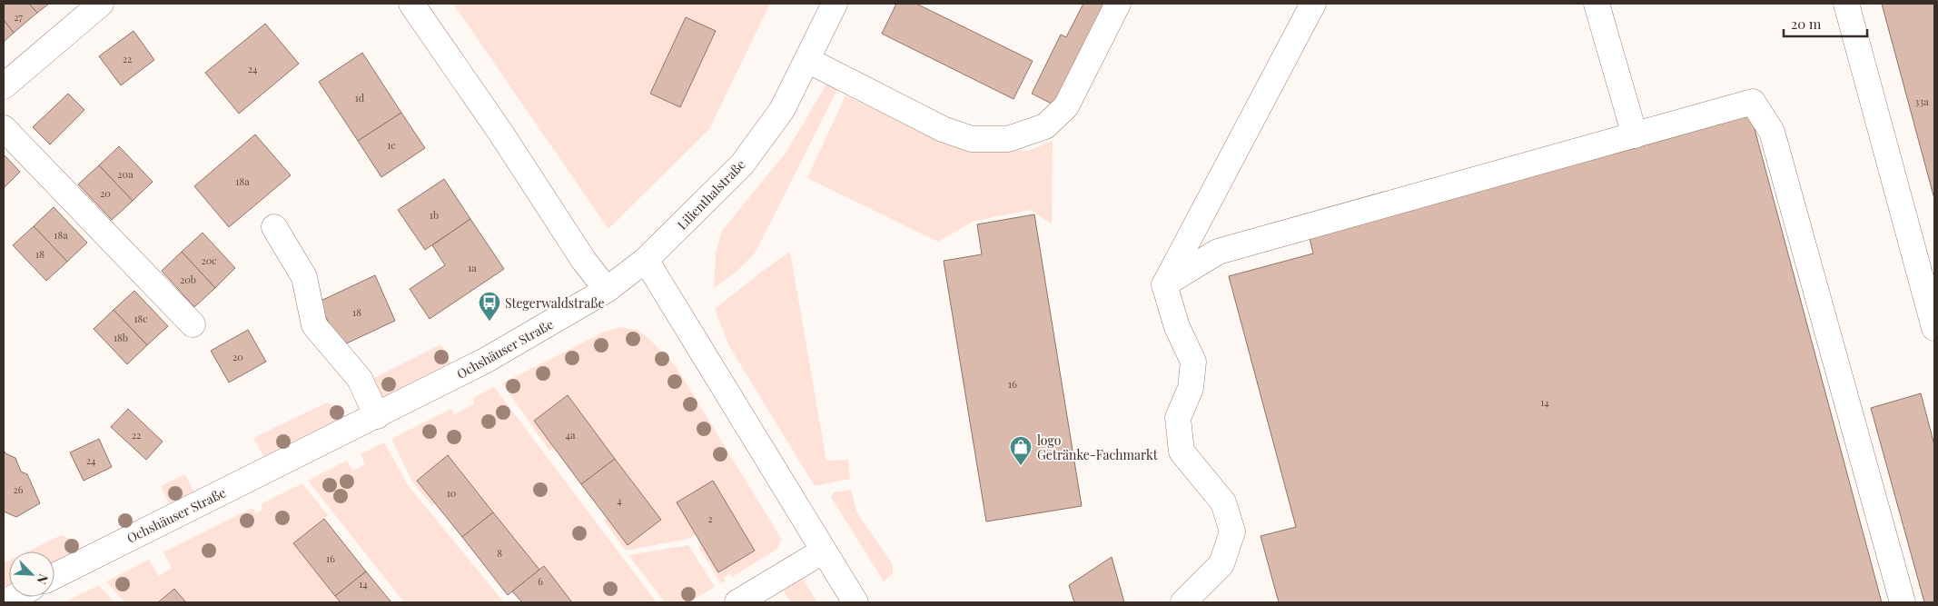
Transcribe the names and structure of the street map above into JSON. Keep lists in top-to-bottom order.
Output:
{
  "streets": {
    "main road": ["Lilienthalstraße", "Ochshäuser Straße"]
  },
  "crossings": [
    ["Lilienthalstraße", "Ochshäuser Straße"]
  ],
  "places": {
    "bus stop": ["Stegerwaldstraße"],
    "shop": ["logo Getränke-Fachmarkt"]
  },
  "house_numbers": [
    "27",
    "22",
    "24",
    "1d",
    "33a",
    "1c",
    "20a",
    "18a",
    "20",
    "1b",
    "18a",
    "18",
    "20c",
    "1a",
    "20b",
    "18",
    "18c",
    "18b",
    "20",
    "16",
    "14",
    "22",
    "4a",
    "24",
    "26",
    "10",
    "4",
    "2",
    "8",
    "16",
    "6",
    "14"
  ],
  "scale_bar": "20 m",
  "north": "bottom right"
}
